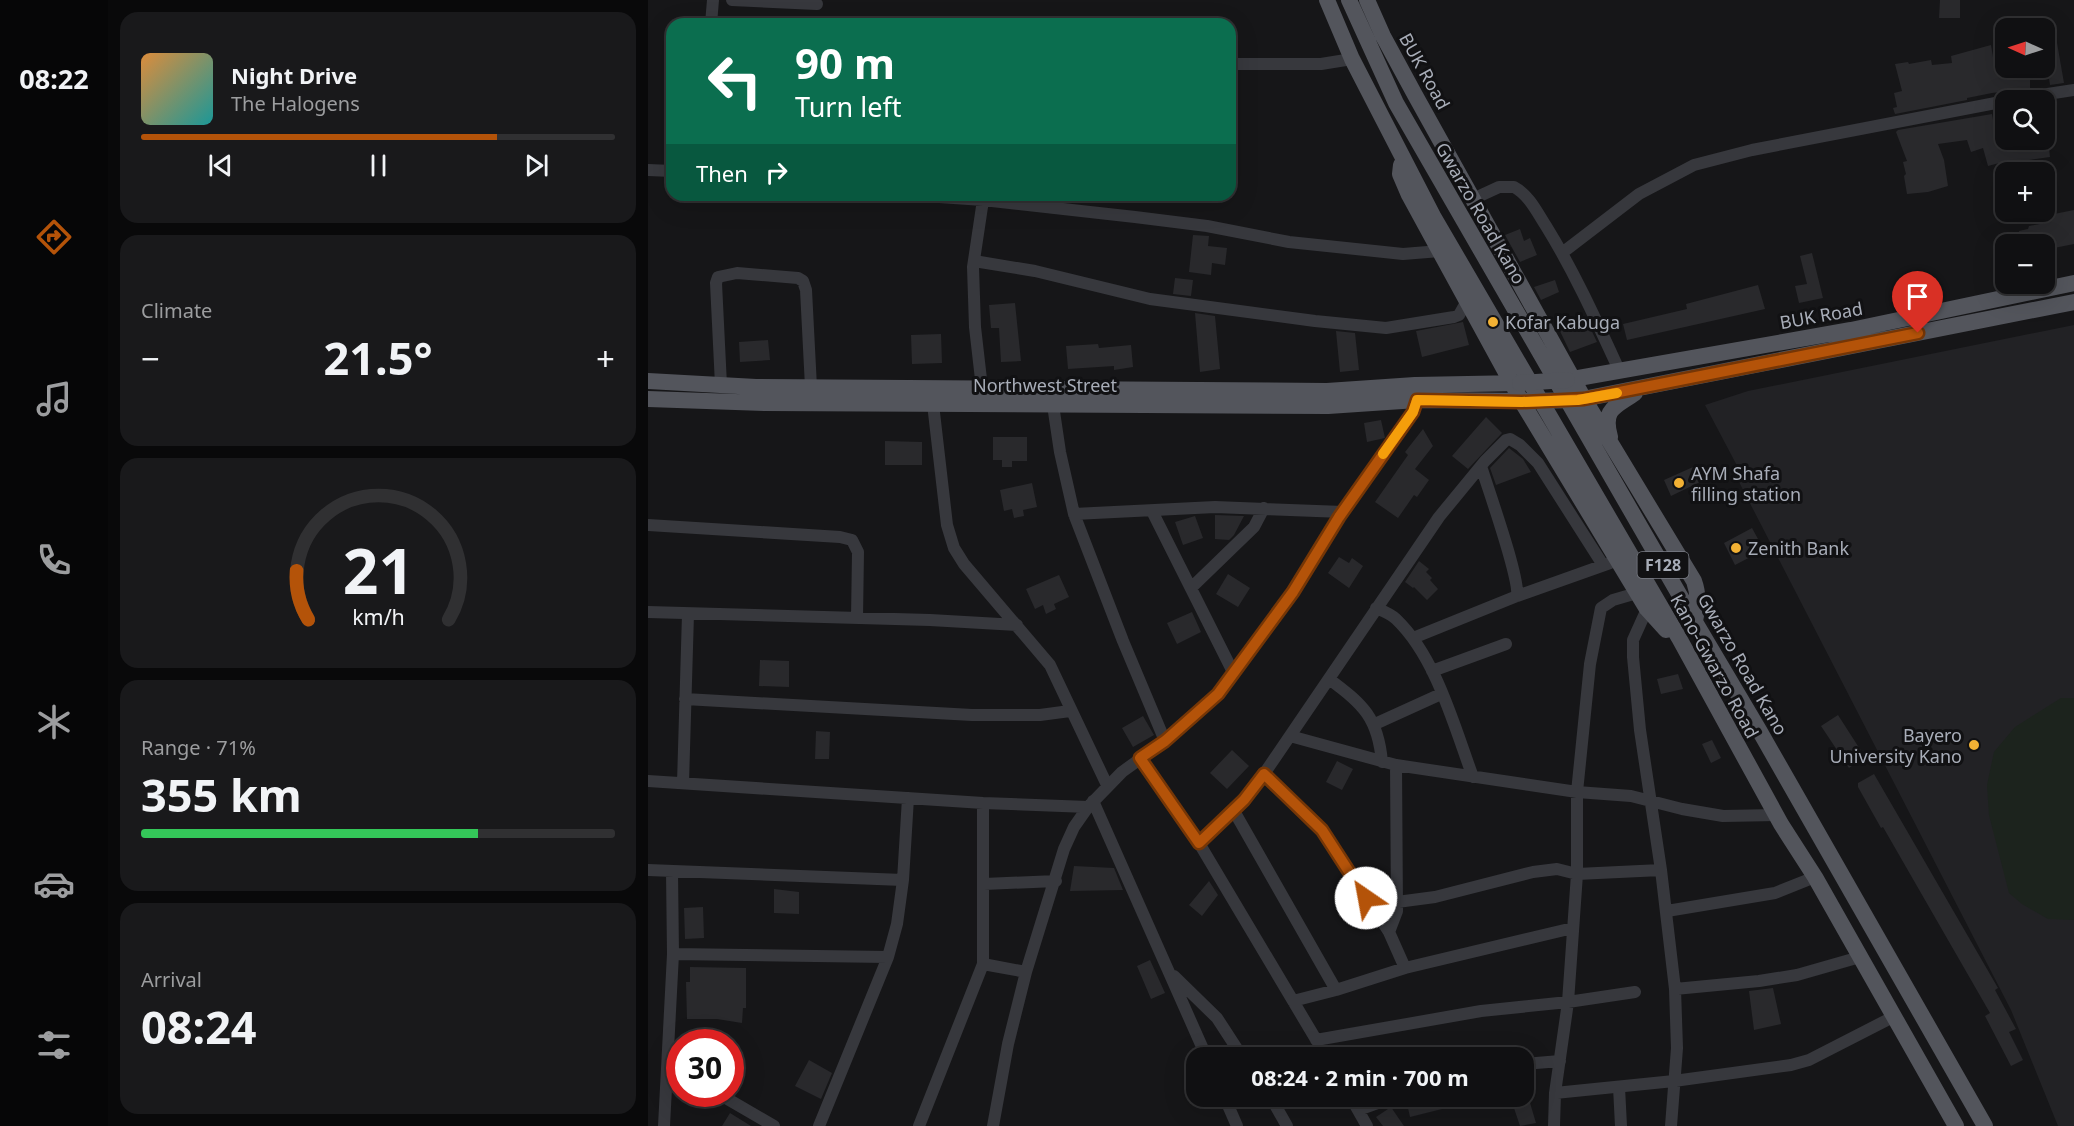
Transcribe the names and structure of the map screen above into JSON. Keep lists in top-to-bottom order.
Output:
{
  "streets": {
    "main road": [
      "BUK Road",
      "Gwarzo Road Kano",
      "Northwest Street",
      "F128",
      "Kano-Gwarzo Road"
    ]
  },
  "crossings": [
    ["BUK Road", "Gwarzo Road Kano"]
  ],
  "places": [
    "Kofar Kabuga",
    "AYM Shafa filling station",
    "Zenith Bank",
    "Bayero University Kano"
  ],
  "north": "left",
  "page": {
    "tabs": "08:22",
    "map_buttons": ["+", "−"],
    "turn": ["90 m", "Turn left"],
    "song": ["Night Drive", "The Halogens"],
    "then": "Then",
    "tile": [
      "Climate",
      ["Range · 71%", "355 km"],
      ["Arrival", "08:24"]
    ],
    "heat": ["−", "21.5°", "+"],
    "limit": "30",
    "trip": "08:24 · 2 min · 700 m",
    "gauge": ["21", "km/h"]
  }
}
